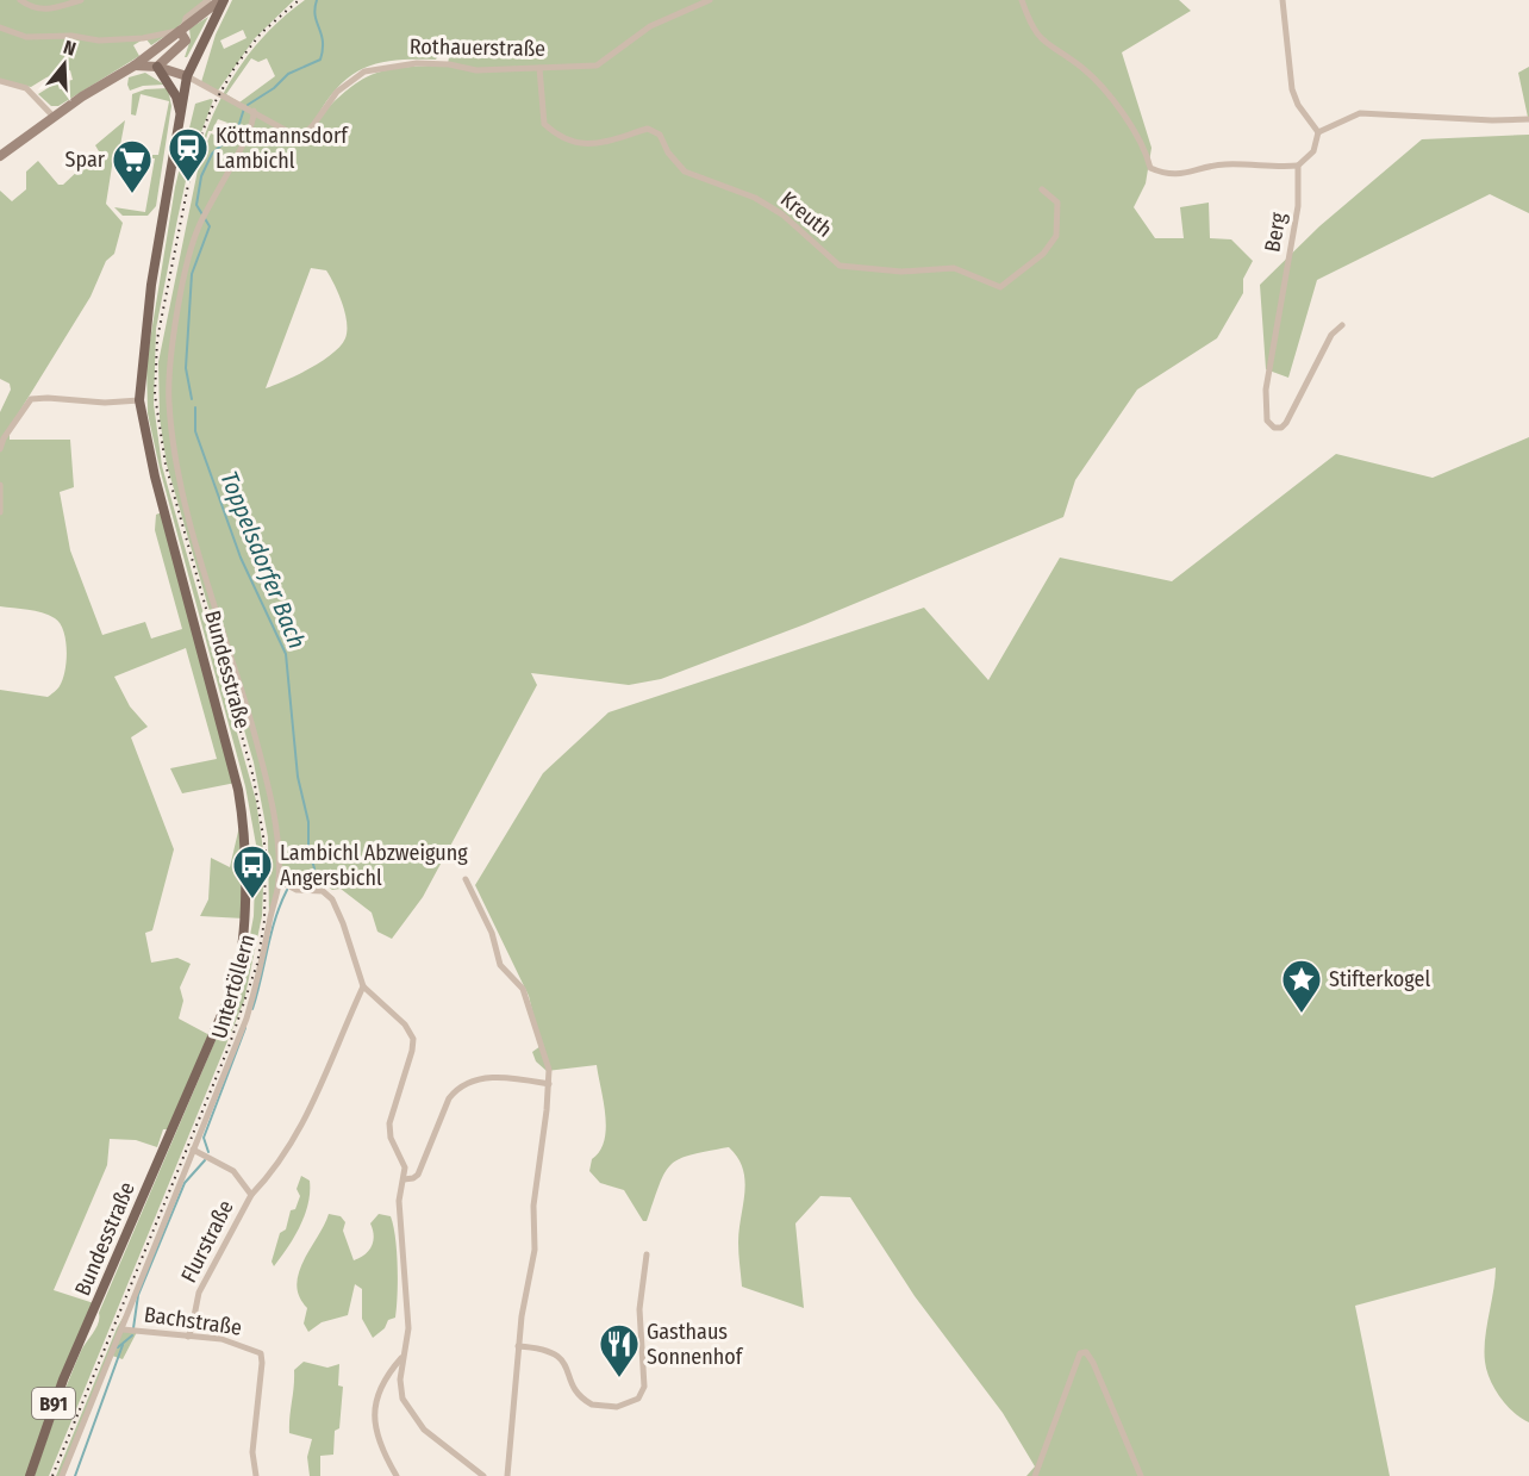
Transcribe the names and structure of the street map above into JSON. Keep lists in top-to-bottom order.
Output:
{
  "streets": {
    "main road": ["Bundesstraße", "B91"],
    "street": [
      "Rothauerstraße",
      "Kreuth",
      "Berg",
      "Untertöllern",
      "Flurstraße",
      "Bachstraße"
    ]
  },
  "crossings": [
    ["Rothauerstraße", "Kreuth"],
    ["Rothauerstraße", "Untertöllern"],
    ["Untertöllern", "Flurstraße"],
    ["Untertöllern", "Bachstraße"],
    ["Flurstraße", "Bachstraße"]
  ],
  "water": ["Toppelsdorfer Bach"],
  "places": {
    "station": ["Köttmannsdorf Lambichl"],
    "supermarket": ["Spar"],
    "bus stop": ["Lambichl Abzweigung Angersbichl"],
    "place": ["Stifterkogel"],
    "restaurant": ["Gasthaus Sonnenhof"]
  },
  "north": "top"
}
